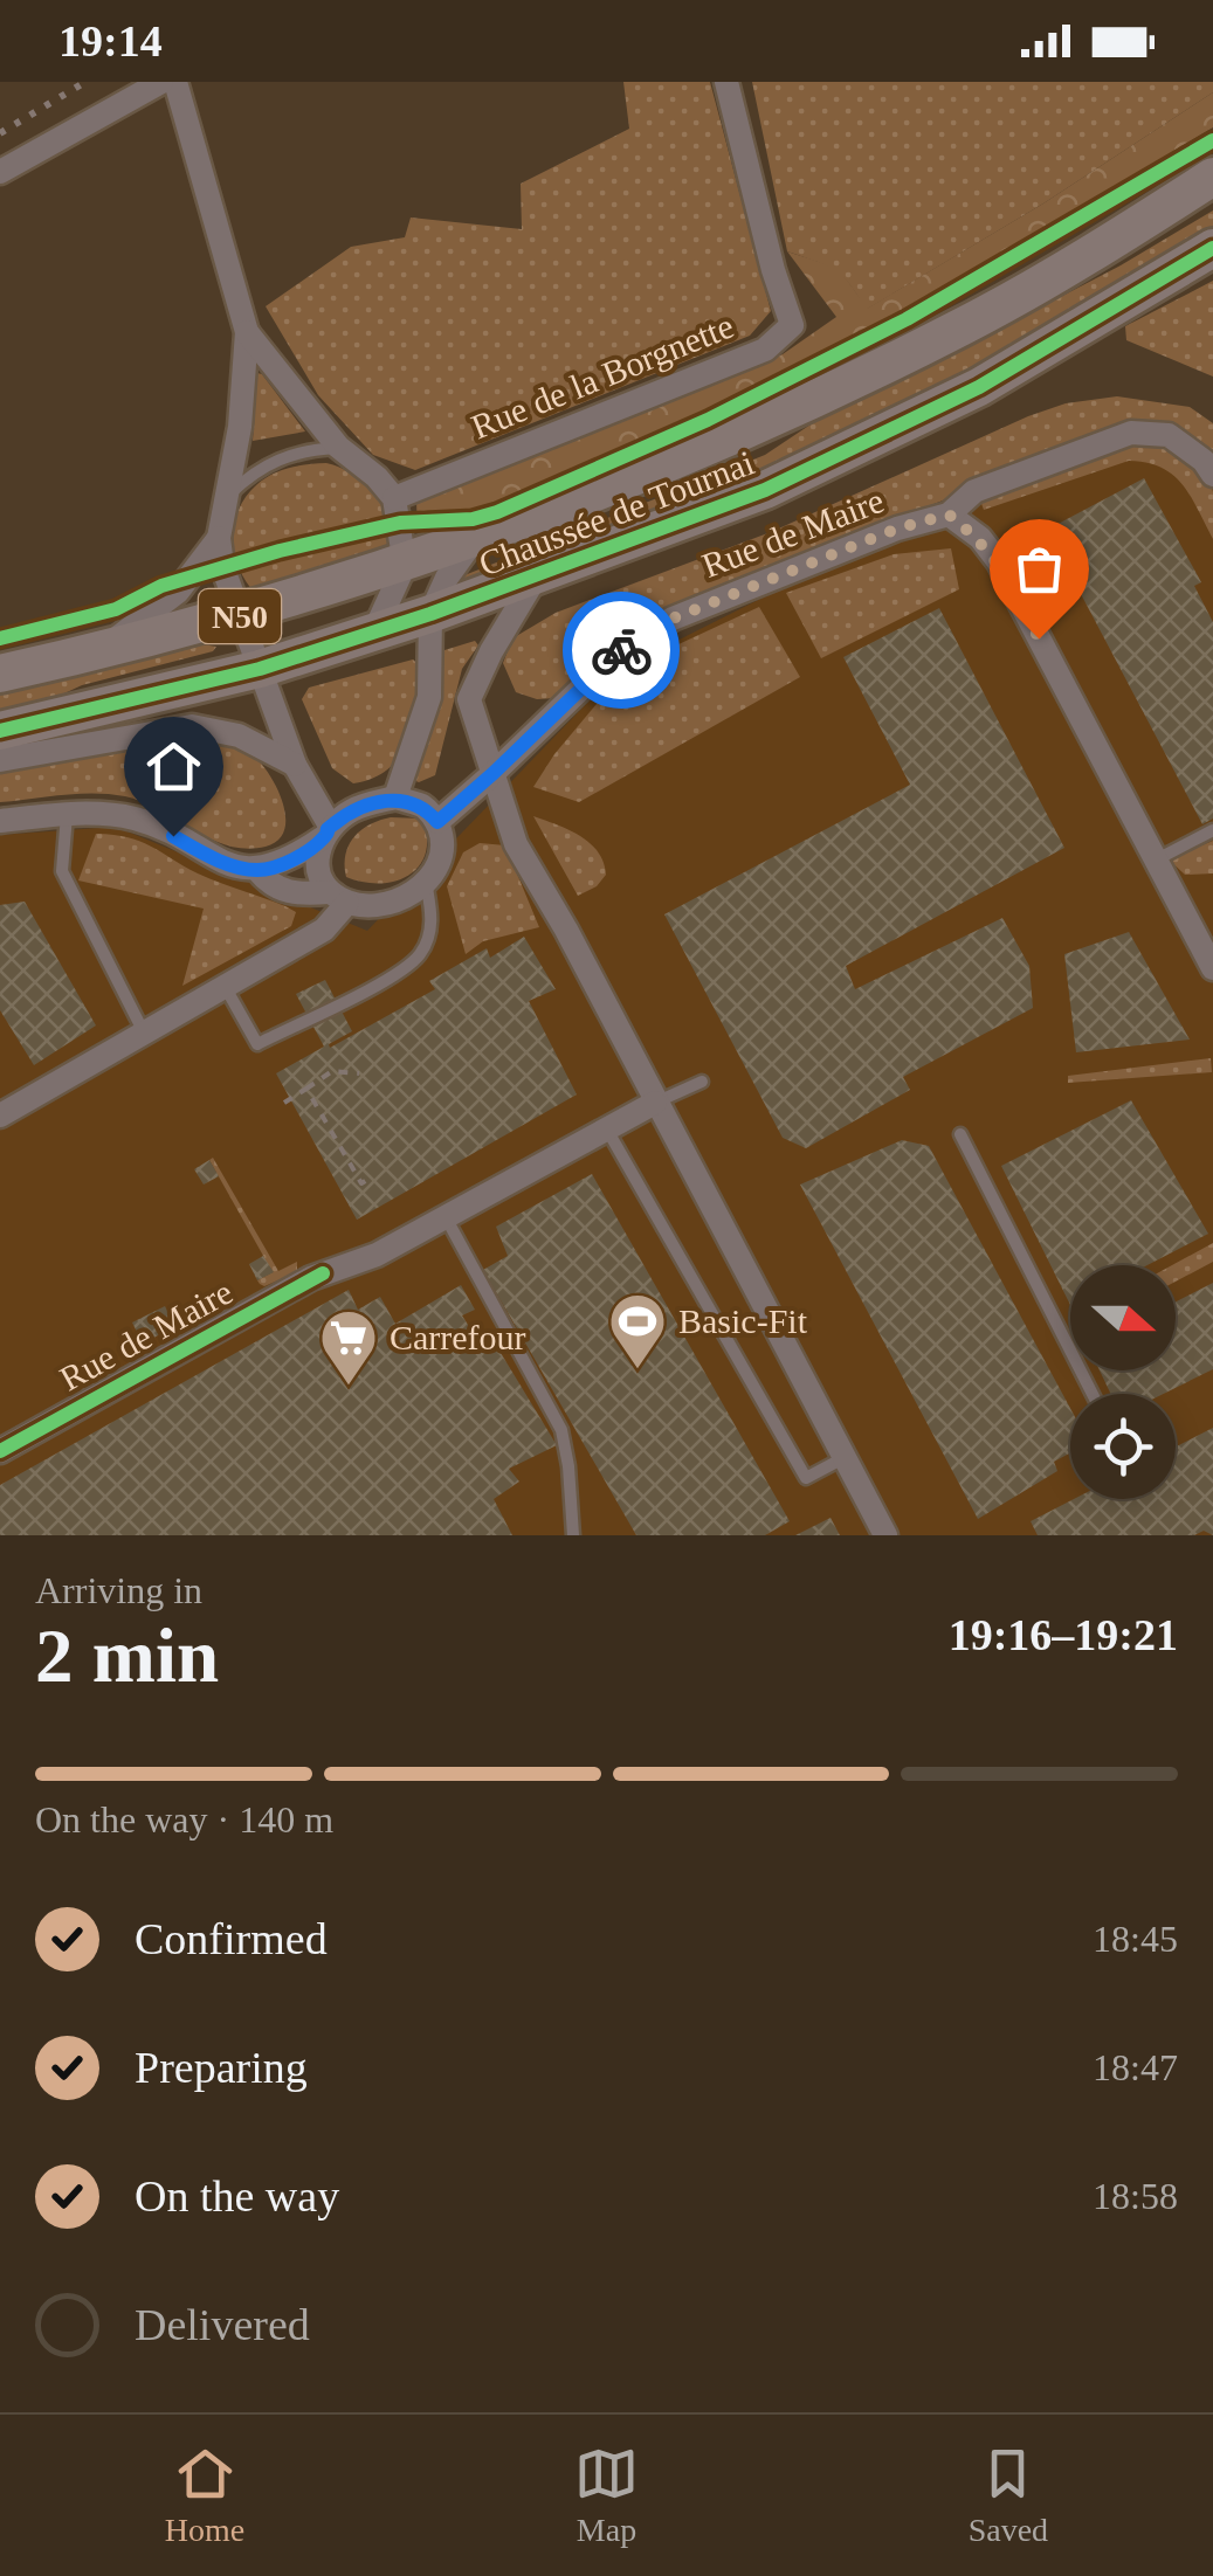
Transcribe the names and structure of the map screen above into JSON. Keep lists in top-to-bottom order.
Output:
{
  "streets": {
    "main road": ["Chaussée de Tournai", "N50"],
    "street": ["Rue de la Borgnette", "Rue de Maire"]
  },
  "crossings": [
    ["Rue de la Borgnette", "Chaussée de Tournai"]
  ],
  "places": {
    "sports": ["Basic-Fit"],
    "supermarket": ["Carrefour"]
  },
  "north": "right",
  "page": {
    "status": "19:14",
    "heading": ["2 min", "Arriving in", "19:16–19:21"],
    "bar": "On the way · 140 m",
    "list": [
      ["Confirmed", "18:45"],
      ["Preparing", "18:47"],
      ["On the way", "18:58"],
      "Delivered"
    ],
    "tabs": ["Home", "Map", "Saved"]
  }
}
